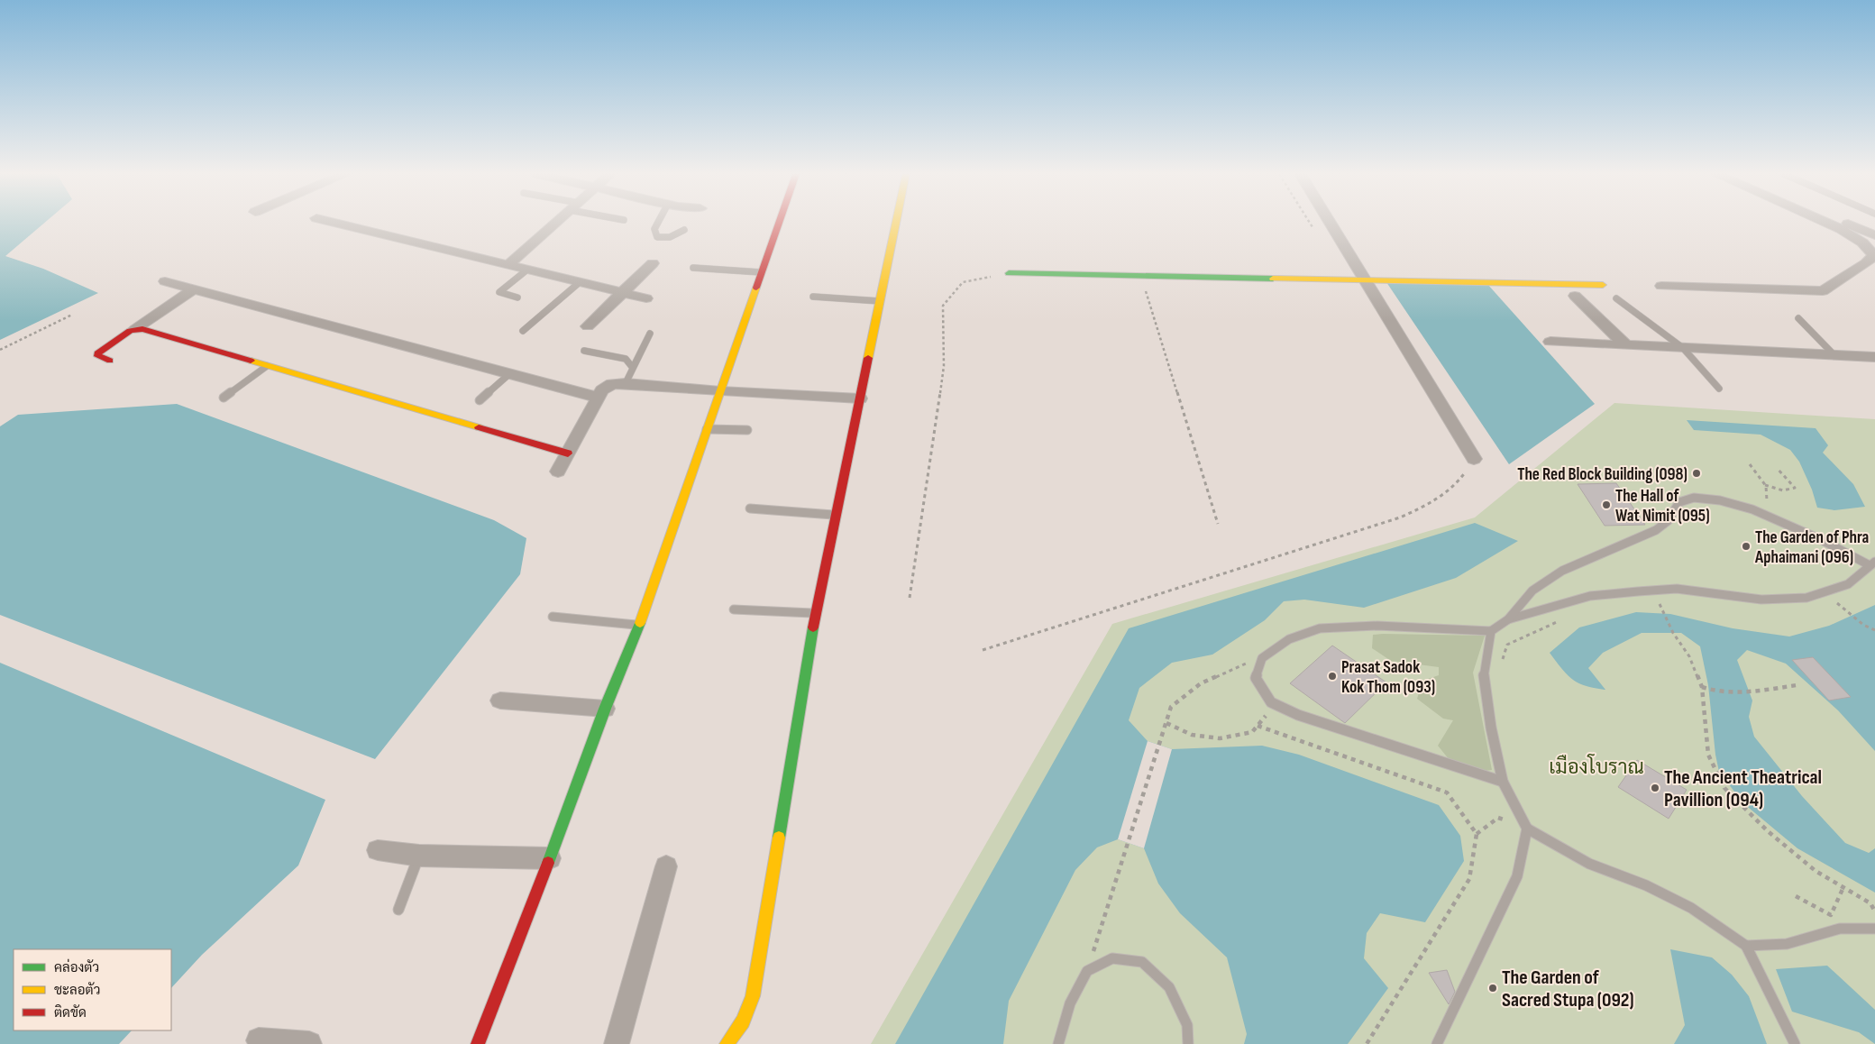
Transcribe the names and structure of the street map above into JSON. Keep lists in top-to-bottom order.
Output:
{
  "parks": ["เมืองโบราณ"],
  "places": [
    "The Red Block Building (098)",
    "The Hall of Wat Nimit (095)",
    "The Garden of Phra Aphaimani (096)",
    "Prasat Sadok Kok Thom (093)",
    "The Ancient Theatrical Pavillion (094)",
    "The Garden of Sacred Stupa (092)"
  ],
  "legend": ["คล่องตัว", "ชะลอตัว", "ติดขัด"]
}
